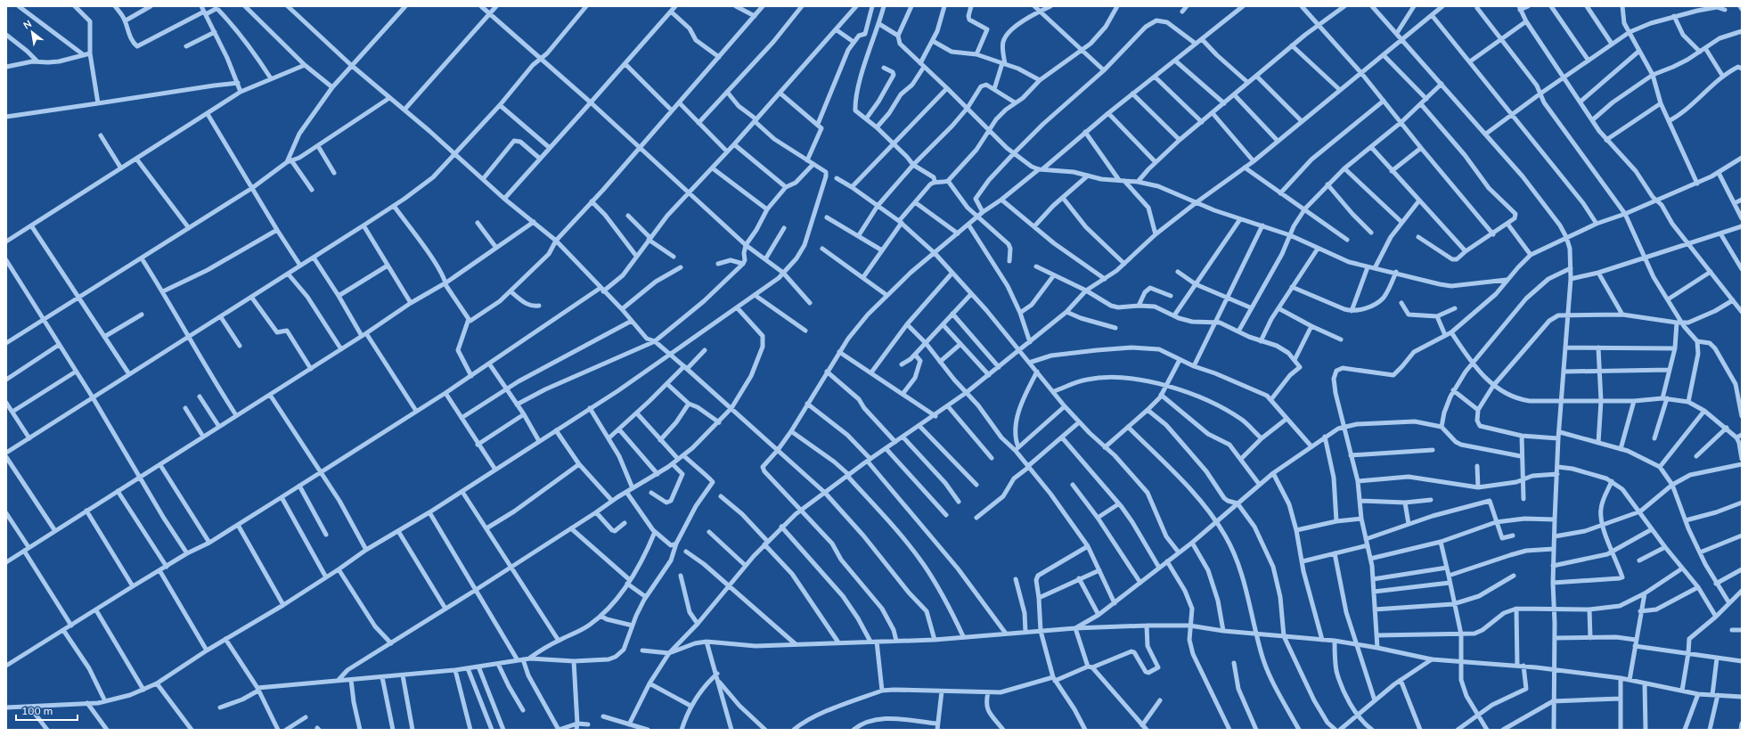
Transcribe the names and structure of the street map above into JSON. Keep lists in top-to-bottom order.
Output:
{
  "scale_bar": "100 m",
  "north": "top left"
}
